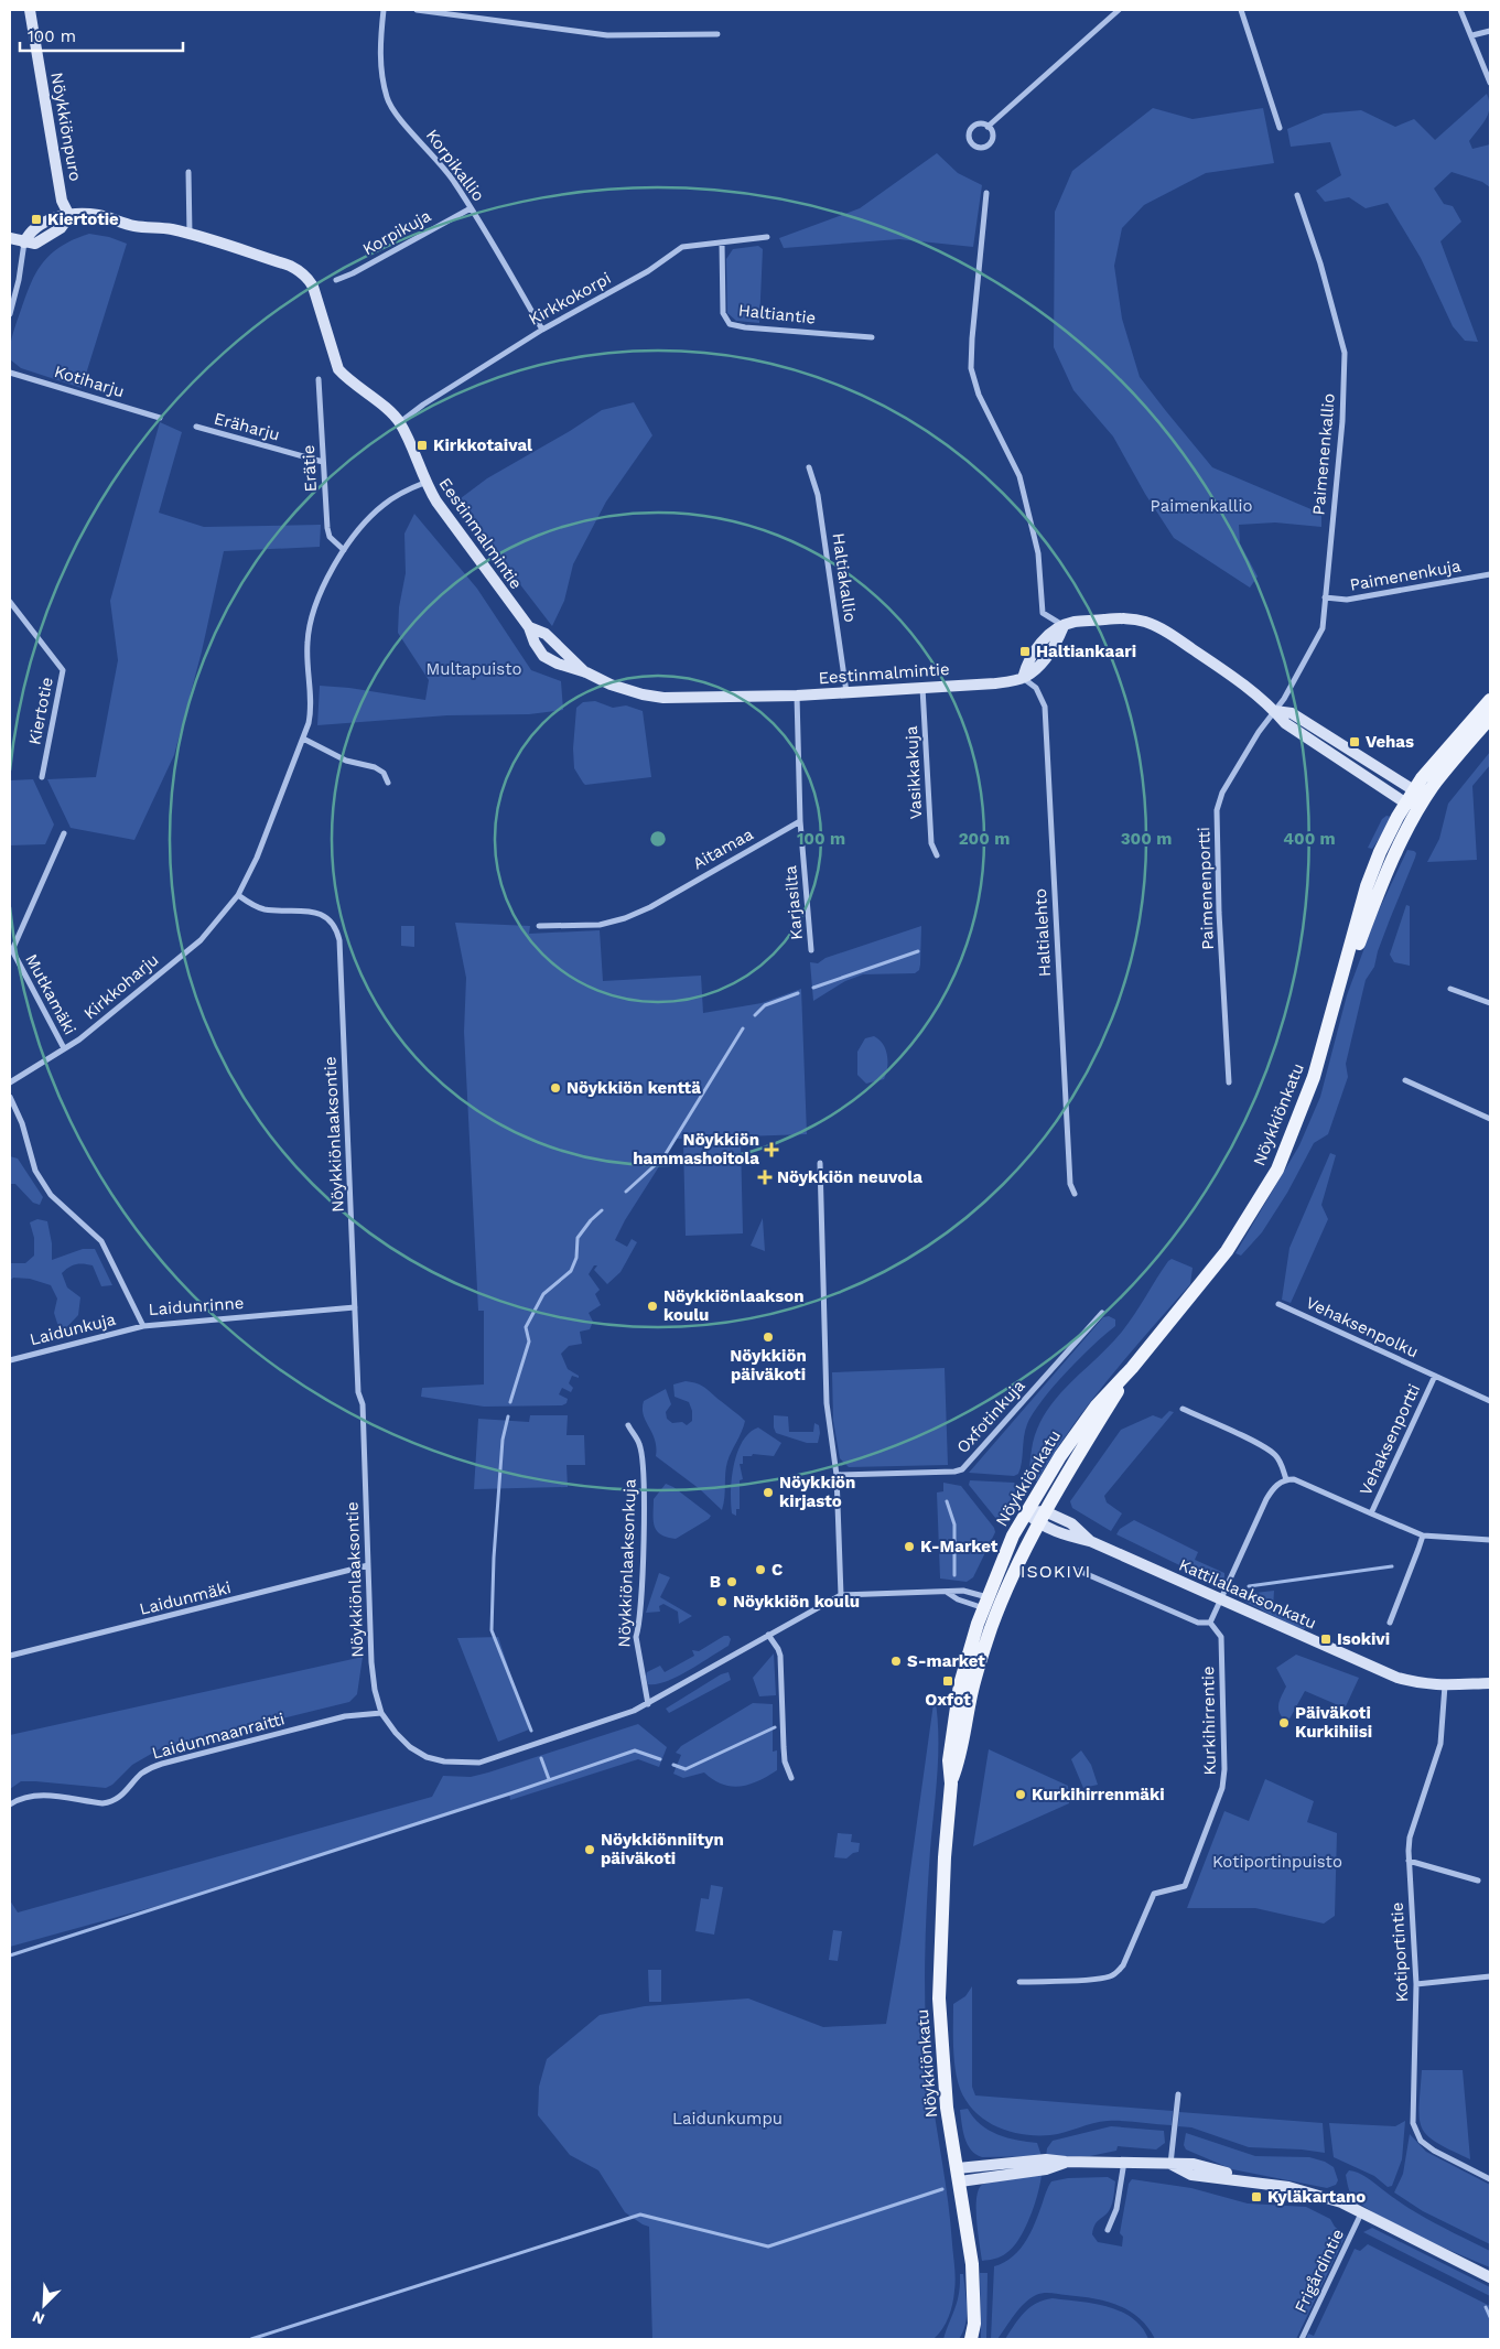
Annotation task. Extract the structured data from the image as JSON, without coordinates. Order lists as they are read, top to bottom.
{
  "streets": {
    "main road": ["Nöykkiönkatu"],
    "street": [
      "Nöykkiönpuro",
      "Korpikallio",
      "Korpikuja",
      "Kirkkokorpi",
      "Haltiantie",
      "Kotiharju",
      "Eräharju",
      "Paimenenkallio",
      "Erätie",
      "Eestinmalmintie",
      "Paimenenkuja",
      "Haltiakallio",
      "Kiertotie",
      "Vasikkakuja",
      "Aitamaa",
      "Paimenenportti",
      "Karjasilta",
      "Haltialehto",
      "Kirkkoharju",
      "Mutkamäki",
      "Nöykkiönlaaksontie",
      "Laidunrinne",
      "Vehaksenpolku",
      "Laidunkuja",
      "Oxfotinkuja",
      "Vehaksenportti",
      "Nöykkiönlaaksonkuja",
      "Kattilalaaksonkatu",
      "Laidunmäki",
      "Kurkihirrentie",
      "Laidunmaanraitti",
      "Kotiportintie",
      "Frigårdintie"
    ]
  },
  "crossings": [
    ["Nöykkiönpuro", "Eestinmalmintie"],
    ["Korpikallio", "Korpikuja"],
    ["Korpikallio", "Kirkkokorpi"],
    ["Kirkkokorpi", "Haltiantie"],
    ["Kirkkokorpi", "Eestinmalmintie"],
    ["Eräharju", "Erätie"],
    ["Paimenenkallio", "Paimenenkuja"],
    ["Paimenenkallio", "Paimenenportti"],
    ["Eestinmalmintie", "Haltiakallio"],
    ["Eestinmalmintie", "Vasikkakuja"],
    ["Eestinmalmintie", "Haltialehto"],
    ["Aitamaa", "Karjasilta"],
    ["Kirkkoharju", "Mutkamäki"],
    ["Kirkkoharju", "Nöykkiönlaaksontie"],
    ["Nöykkiönkatu", "Nöykkiönlaaksontie"],
    ["Nöykkiönkatu", "Kattilalaaksonkatu"],
    ["Nöykkiönlaaksontie", "Laidunrinne"],
    ["Nöykkiönlaaksontie", "Nöykkiönlaaksonkuja"],
    ["Nöykkiönlaaksontie", "Laidunmäki"],
    ["Nöykkiönlaaksontie", "Laidunmaanraitti"],
    ["Laidunrinne", "Laidunkuja"],
    ["Vehaksenpolku", "Vehaksenportti"],
    ["Kattilalaaksonkatu", "Kotiportintie"]
  ],
  "districts": ["ISOKIVI"],
  "parks": [
    "Paimenkallio",
    "Multapuisto",
    "Kotiportinpuisto",
    "Laidunkumpu"
  ],
  "places": {
    "transit": [
      "Kiertotie",
      "Kirkkotaival",
      "Haltiankaari",
      "Vehas",
      "Isokivi",
      "Oxfot",
      "Kyläkartano"
    ],
    "other": [
      "Nöykkiön kenttä",
      "Nöykkiönlaakson koulu",
      "Nöykkiön päiväkoti",
      "Nöykkiön kirjasto",
      "K-Market",
      "C",
      "B",
      "Nöykkiön koulu",
      "S-market",
      "Päiväkoti Kurkihiisi",
      "Kurkihirrenmäki",
      "Nöykkiönniityn päiväkoti"
    ],
    "health": ["Nöykkiön hammashoitola", "Nöykkiön neuvola"]
  },
  "scale_bar": "100 m",
  "north": "bottom left",
  "rings": [
    "100 m",
    "200 m",
    "300 m",
    "400 m"
  ]
}
